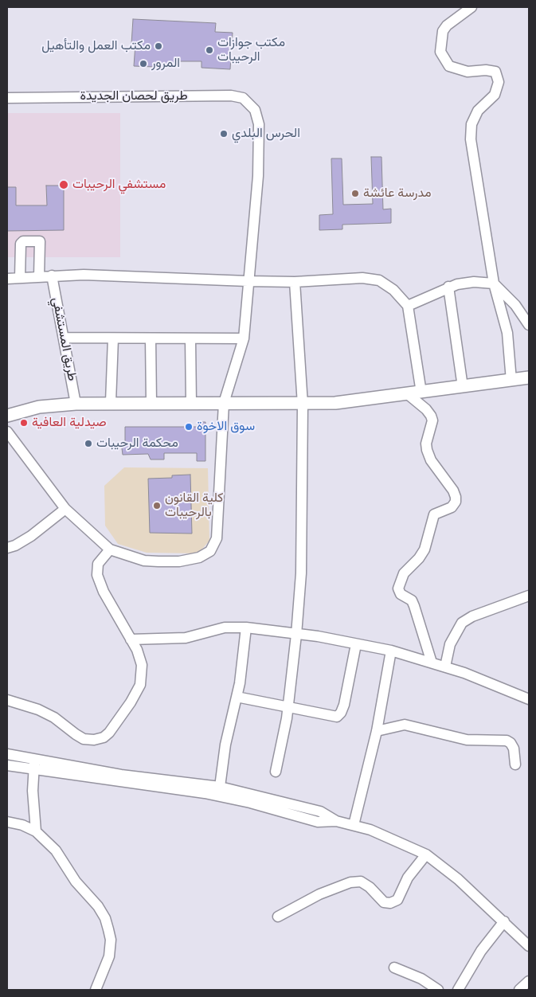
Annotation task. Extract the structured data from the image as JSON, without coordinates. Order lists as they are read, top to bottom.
{
  "streets": {
    "street": ["طريق لحصان الجديدة", "طريق المستشفي"]
  },
  "places": [
    "مكتب العمل والتأهيل",
    "مكتب جوازات الرحيبات",
    "المرور",
    "الحرس البلدي",
    "مستشفي الرحيبات",
    "مدرسة عائشة",
    "صيدلية العافية",
    "سوق الاخوة",
    "محكمة الرحيبات",
    "كلية القانون بالرحيبات"
  ]
}
